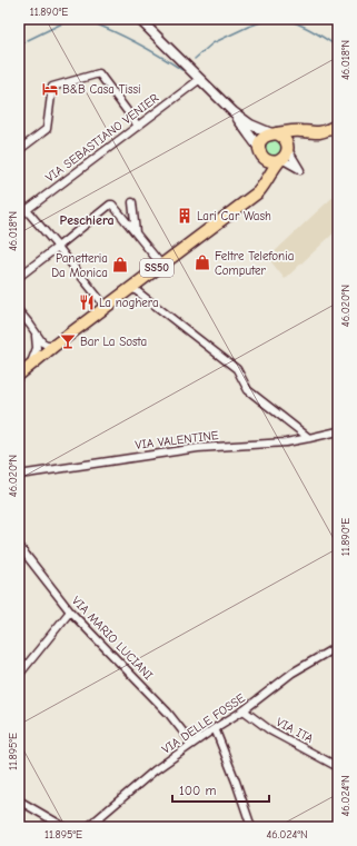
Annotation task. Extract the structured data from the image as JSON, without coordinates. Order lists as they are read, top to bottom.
{
  "streets": {
    "main road": ["SS50"],
    "street": [
      "VIA SEBASTIANO VENIER",
      "VIA VALENTINE",
      "VIA MARIO LUCIANI",
      "VIA DELLE FOSSE",
      "VIA ITA"
    ]
  },
  "crossings": [
    ["VIA MARIO LUCIANI", "VIA DELLE FOSSE"],
    ["VIA DELLE FOSSE", "VIA ITA"]
  ],
  "districts": ["Peschiera"],
  "places": {
    "hotel": ["B&B Casa Tissi"],
    "building": ["Lari Car Wash"],
    "shop": ["Feltre Telefonia Computer", "Panetteria Da Monica"],
    "restaurant": ["La noghera"],
    "bar": ["Bar La Sosta"]
  },
  "scale_bar": "100 m",
  "coordinates": [
    "11.890°E",
    "46.018°N",
    "46.020°N",
    "11.895°E",
    "46.024°N"
  ]
}
